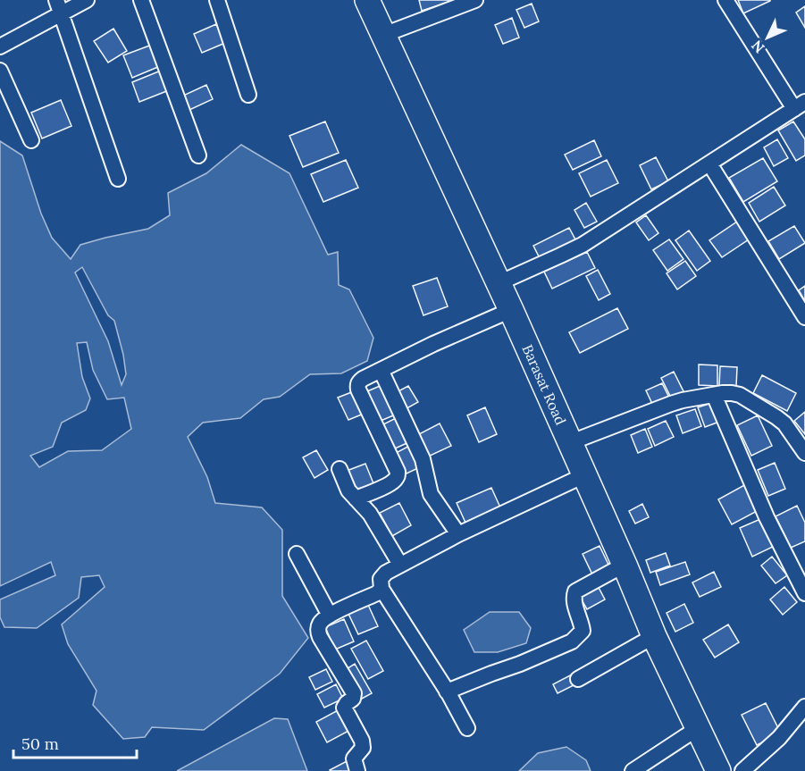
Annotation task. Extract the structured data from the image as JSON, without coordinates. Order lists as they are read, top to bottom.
{
  "streets": {
    "main road": ["Barasat Road"]
  },
  "scale_bar": "50 m",
  "north": "bottom left"
}
